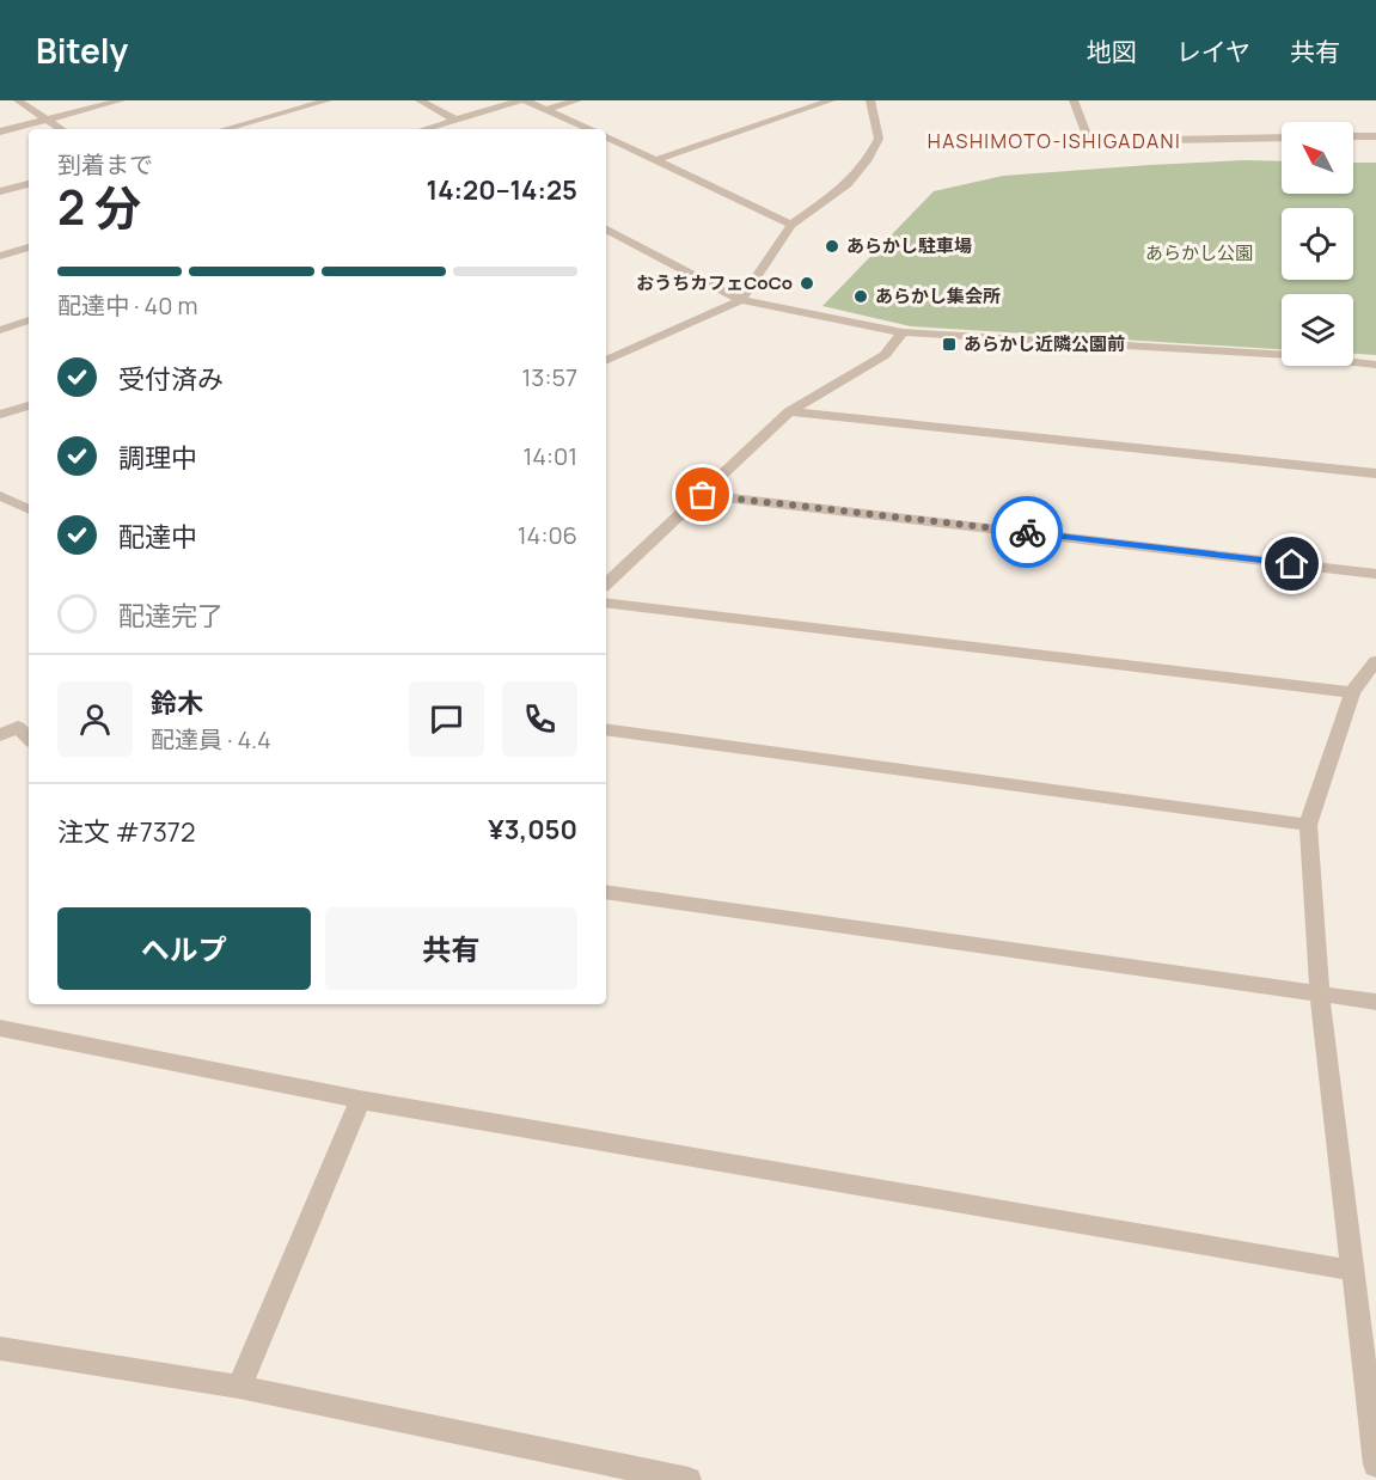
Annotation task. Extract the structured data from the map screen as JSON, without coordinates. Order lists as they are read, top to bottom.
{
  "districts": ["HASHIMOTO-ISHIGADANI"],
  "parks": ["あらかし公園"],
  "places": {
    "other": ["あらかし駐車場", "おうちカフェCoCo", "あらかし集会所"],
    "transit": ["あらかし近隣公園前"]
  },
  "north": "top left",
  "page": {
    "header": "Bitely",
    "nav": ["地図", "レイヤ", "共有"],
    "heading": ["2 分", "到着まで", "14:20–14:25"],
    "panel": [
      "鈴木",
      "配達員 · 4.4",
      "注文 #7372",
      "¥3,050"
    ],
    "bar": "配達中 · 40 m",
    "list": [
      ["受付済み", "13:57"],
      ["調理中", "14:01"],
      ["配達中", "14:06"],
      "配達完了"
    ],
    "buttons": ["ヘルプ", "共有"]
  }
}
